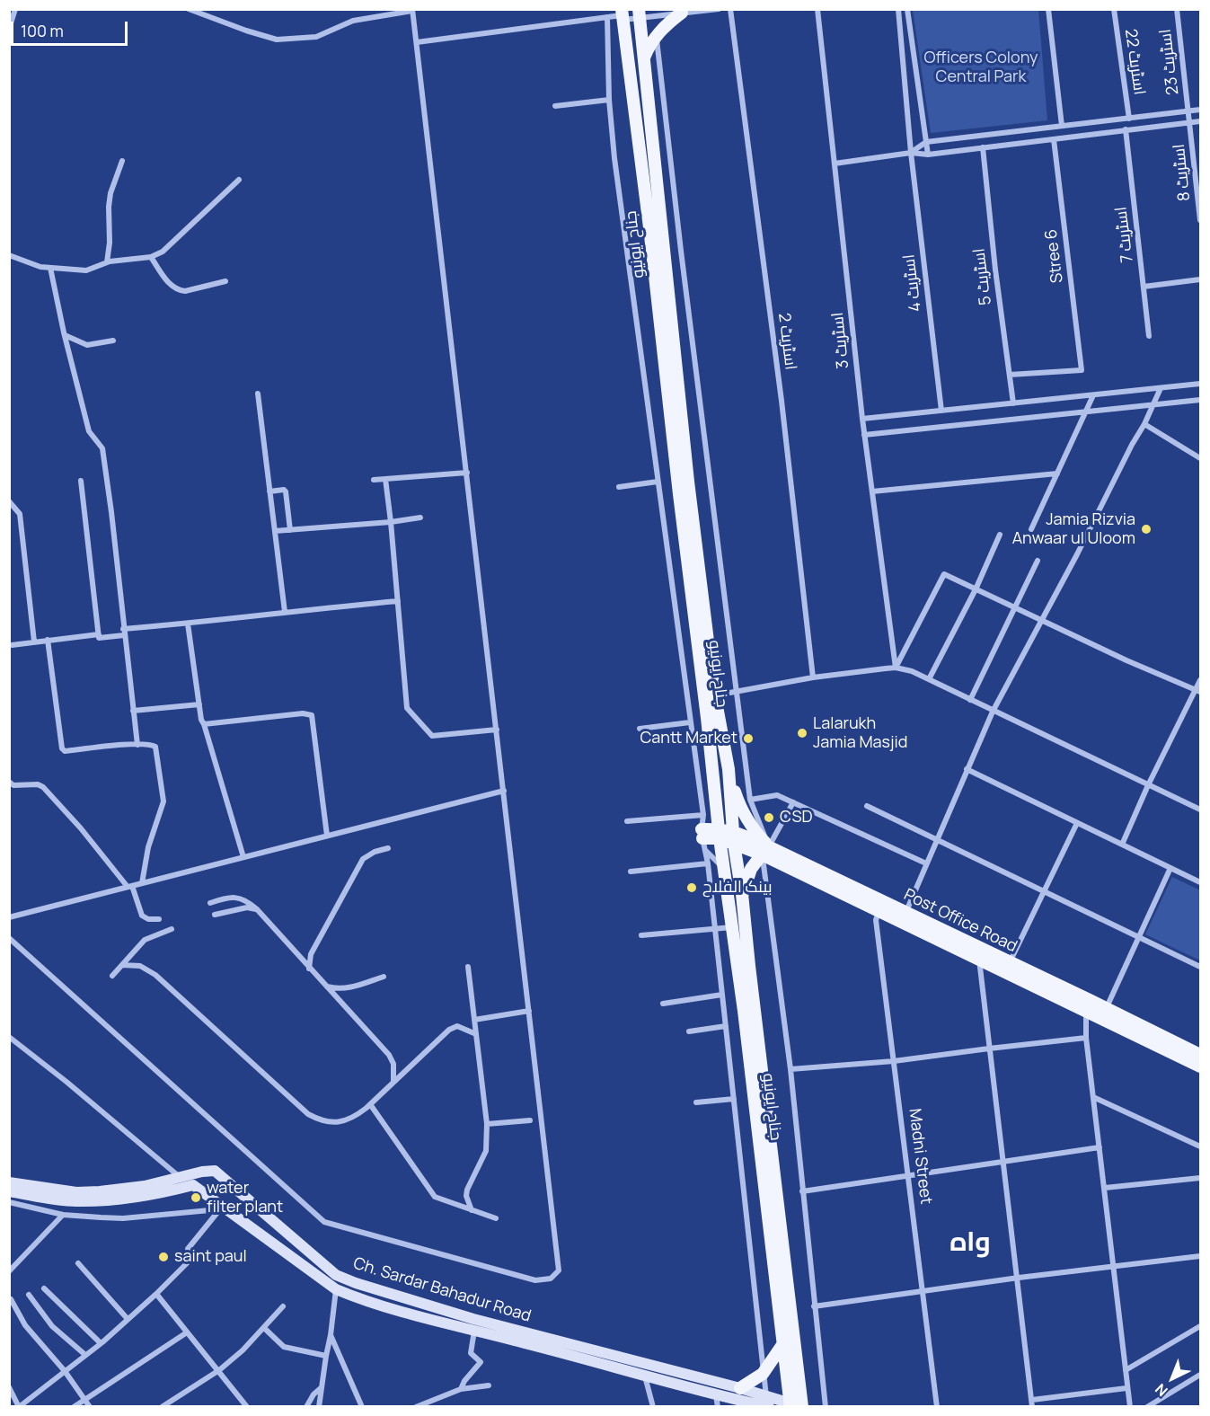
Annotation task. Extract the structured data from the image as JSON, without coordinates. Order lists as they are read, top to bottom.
{
  "streets": {
    "main road": ["جناح ایونیو", "Post Office Road", "Ch. Sardar Bahadur Road"],
    "street": [
      "اسٹریٹ 22",
      "اسٹریٹ 23",
      "اسٹریٹ 8",
      "اسٹریٹ 7",
      "Stree 6",
      "اسٹریٹ 5",
      "اسٹریٹ 4",
      "اسٹریٹ 3",
      "اسٹریٹ 2",
      "Madni Street"
    ]
  },
  "crossings": [
    ["اسٹریٹ 23", "اسٹریٹ 8"],
    ["جناح ایونیو", "Post Office Road"],
    ["جناح ایونیو", "Ch. Sardar Bahadur Road"],
    ["Stree 6", "اسٹریٹ 5"],
    ["Post Office Road", "Madni Street"]
  ],
  "districts": ["واہ"],
  "parks": ["Officers Colony Central Park"],
  "places": [
    "Jamia Rizvia Anwaar ul Uloom",
    "Lalarukh Jamia Masjid",
    "Cantt Market",
    "CSD",
    "بینک الفلاح",
    "water filter plant",
    "saint paul"
  ],
  "scale_bar": "100 m",
  "north": "bottom left"
}
